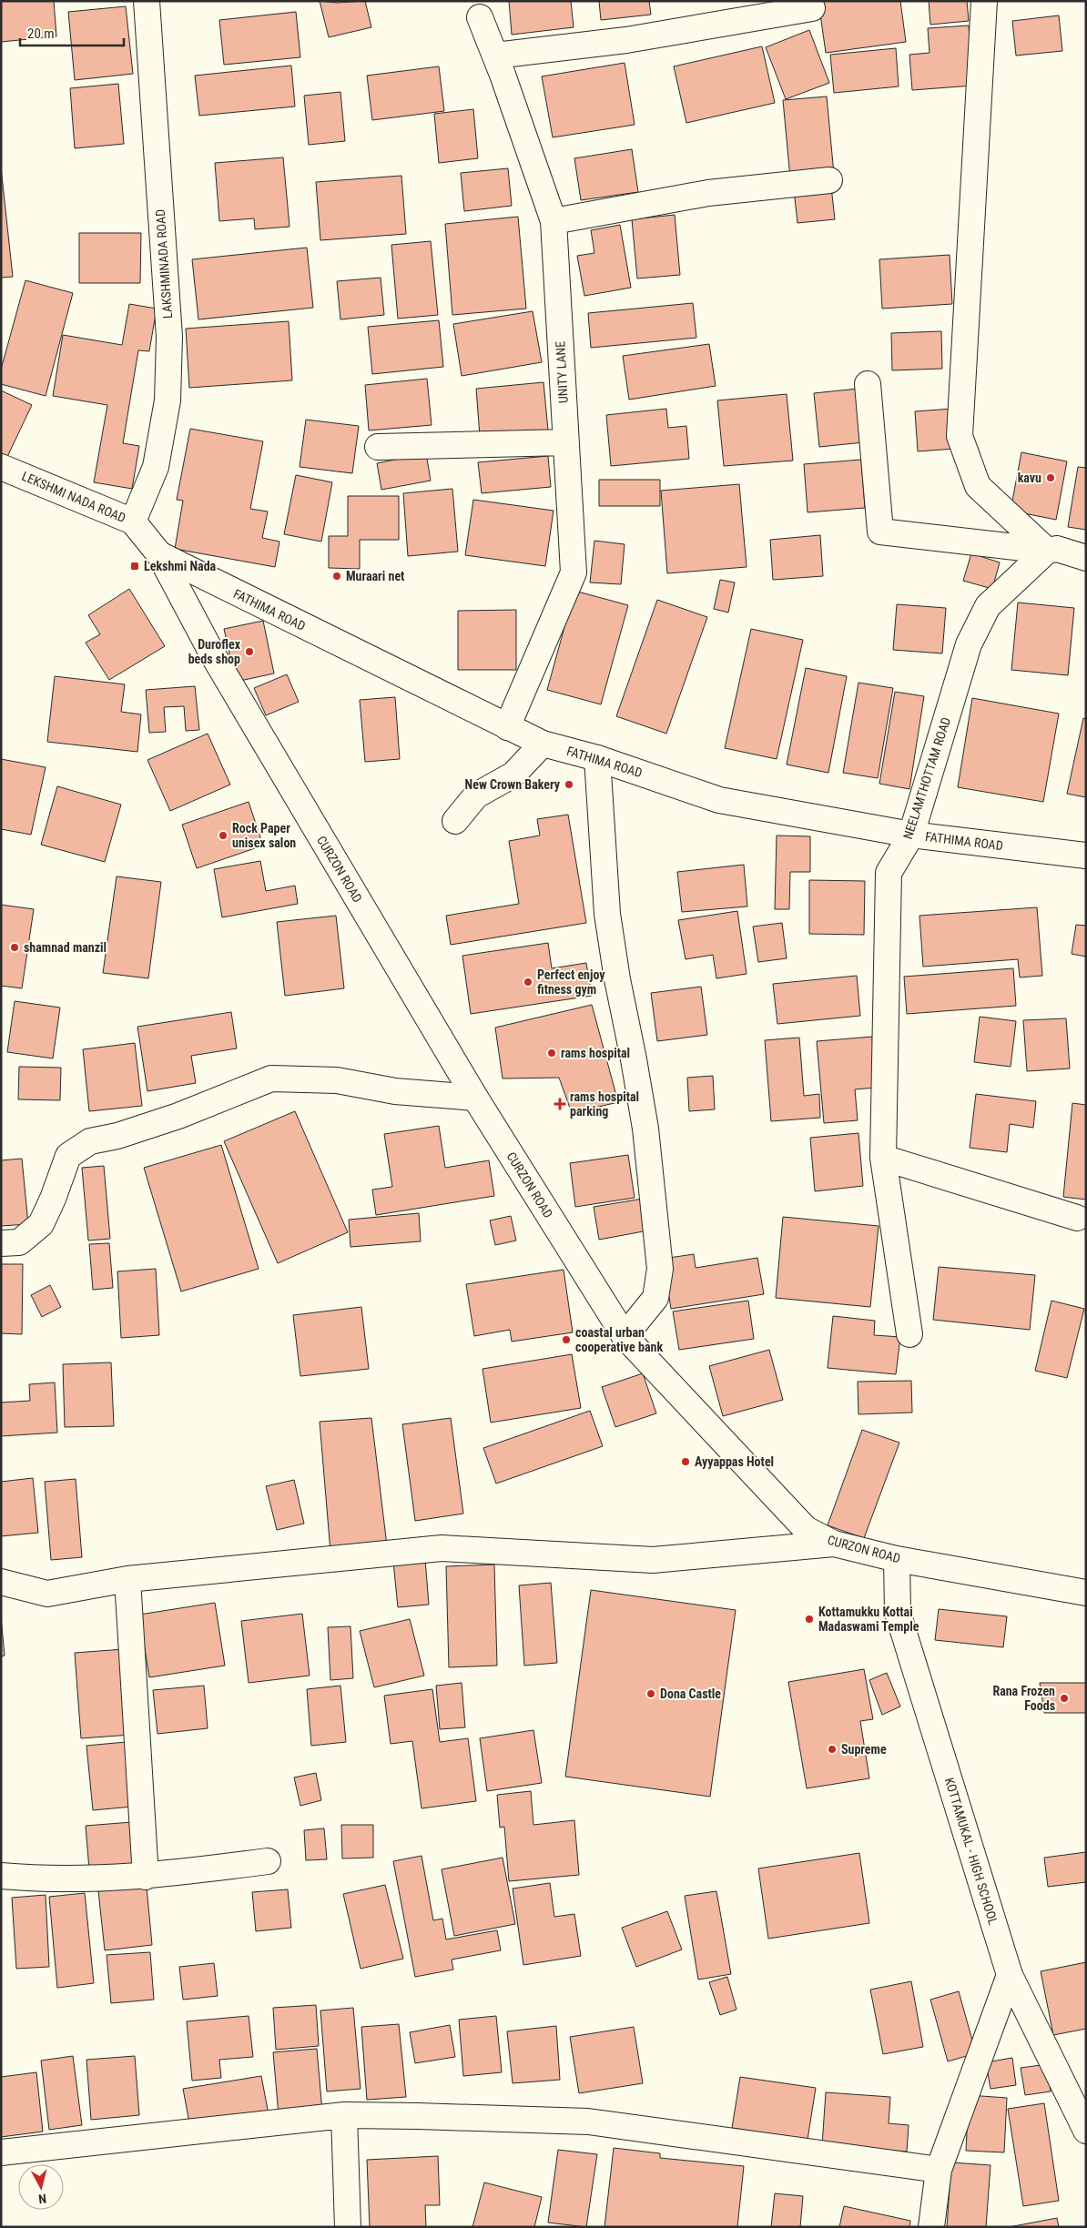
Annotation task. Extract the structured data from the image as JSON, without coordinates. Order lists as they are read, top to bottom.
{
  "streets": {
    "street": [
      "LAKSHMINADA ROAD",
      "UNITY LANE",
      "LEKSHMI NADA ROAD",
      "FATHIMA ROAD",
      "NEELAMTHOTTAM ROAD",
      "CURZON ROAD",
      "KOTTAMUKAL - HIGH SCHOOL"
    ]
  },
  "crossings": [
    ["LAKSHMINADA ROAD", "LEKSHMI NADA ROAD"],
    ["UNITY LANE", "FATHIMA ROAD"],
    ["LEKSHMI NADA ROAD", "FATHIMA ROAD"],
    ["LEKSHMI NADA ROAD", "CURZON ROAD"],
    ["FATHIMA ROAD", "NEELAMTHOTTAM ROAD"],
    ["FATHIMA ROAD", "CURZON ROAD"],
    ["CURZON ROAD", "KOTTAMUKAL - HIGH SCHOOL"]
  ],
  "places": {
    "other": [
      "kavu",
      "Muraari net",
      "Duroflex beds shop",
      "New Crown Bakery",
      "Rock Paper unisex salon",
      "shamnad manzil",
      "Perfect enjoy fitness gym",
      "rams hospital",
      "coastal urban cooperative bank",
      "Ayyappas Hotel",
      "Kottamukku Kottai Madaswami Temple",
      "Dona Castle",
      "Rana Frozen Foods",
      "Supreme"
    ],
    "transit": ["Lekshmi Nada"],
    "health": ["rams hospital parking"]
  },
  "scale_bar": "20 m",
  "north": "bottom"
}
